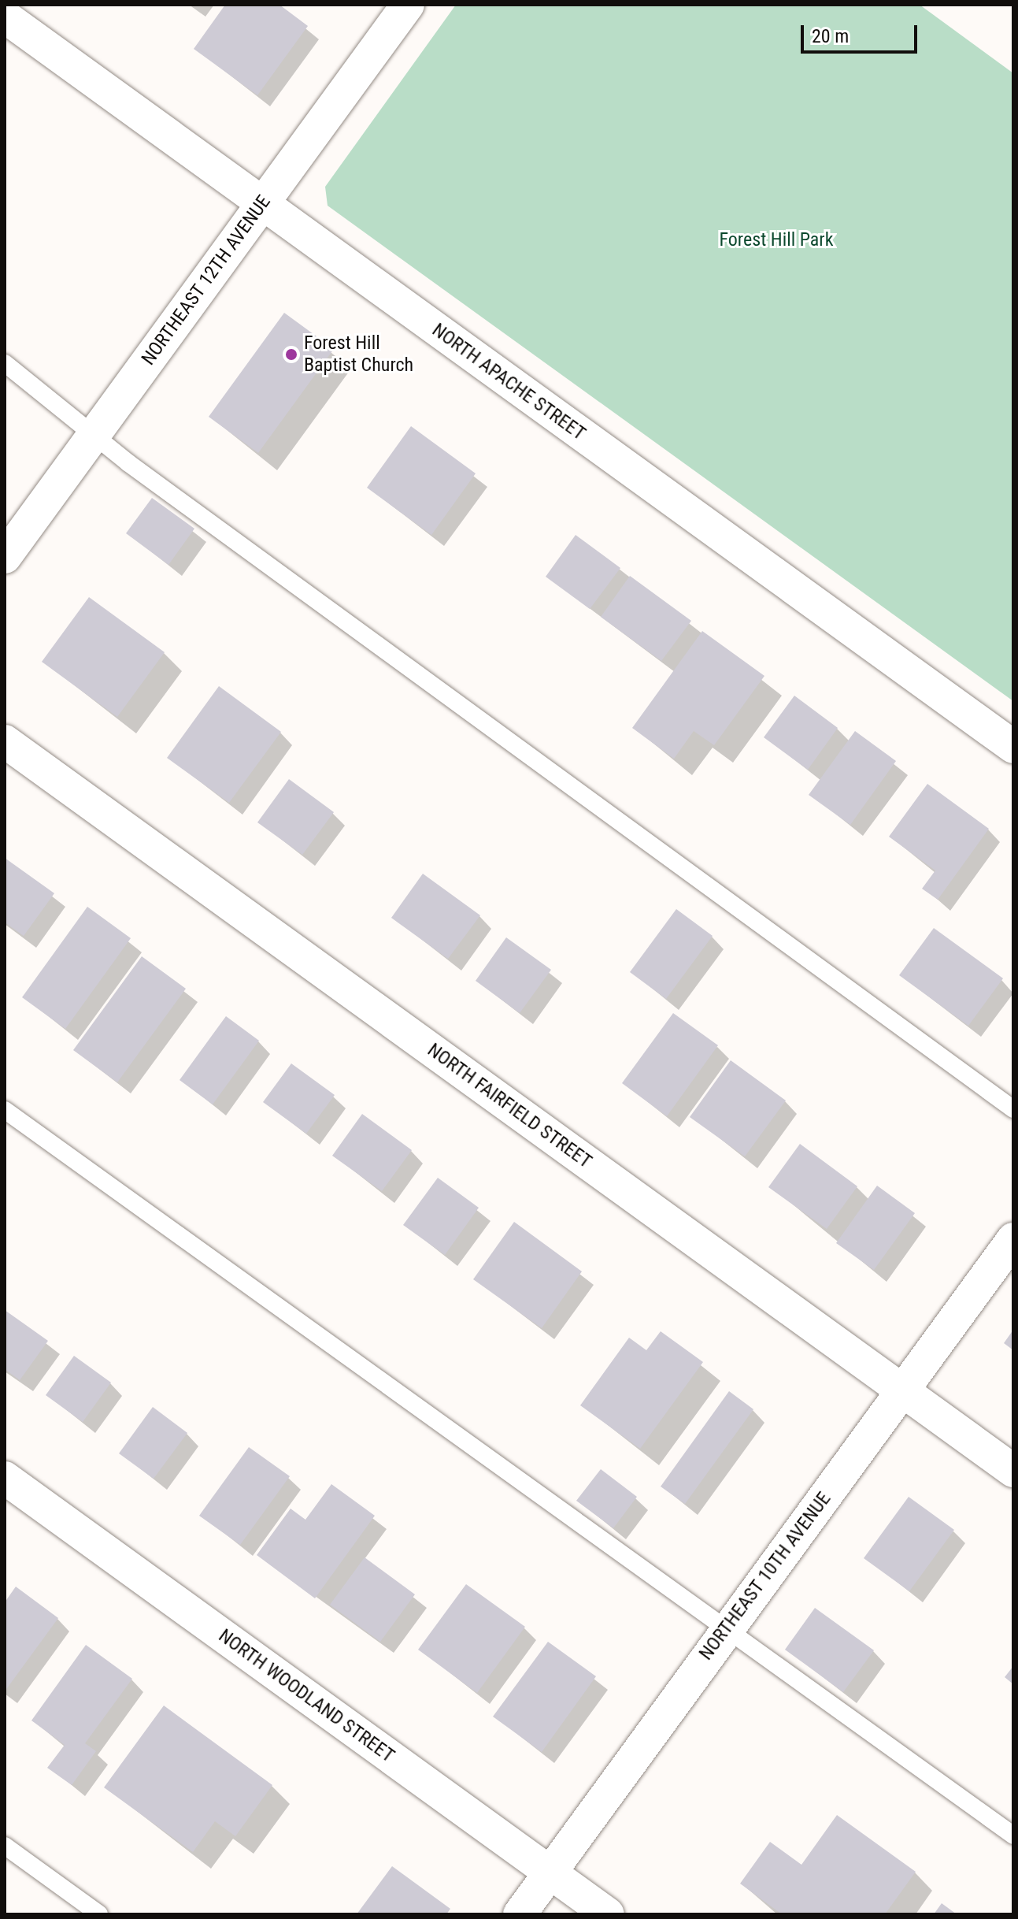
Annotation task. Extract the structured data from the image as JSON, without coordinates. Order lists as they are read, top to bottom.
{
  "streets": {
    "street": [
      "NORTHEAST 12TH AVENUE",
      "NORTH APACHE STREET",
      "NORTH FAIRFIELD STREET",
      "NORTHEAST 10TH AVENUE",
      "NORTH WOODLAND STREET"
    ]
  },
  "crossings": [
    ["NORTHEAST 12TH AVENUE", "NORTH APACHE STREET"],
    ["NORTH FAIRFIELD STREET", "NORTHEAST 10TH AVENUE"],
    ["NORTHEAST 10TH AVENUE", "NORTH WOODLAND STREET"]
  ],
  "parks": ["Forest Hill Park"],
  "places": ["Forest Hill Baptist Church"],
  "scale_bar": "20 m"
}
